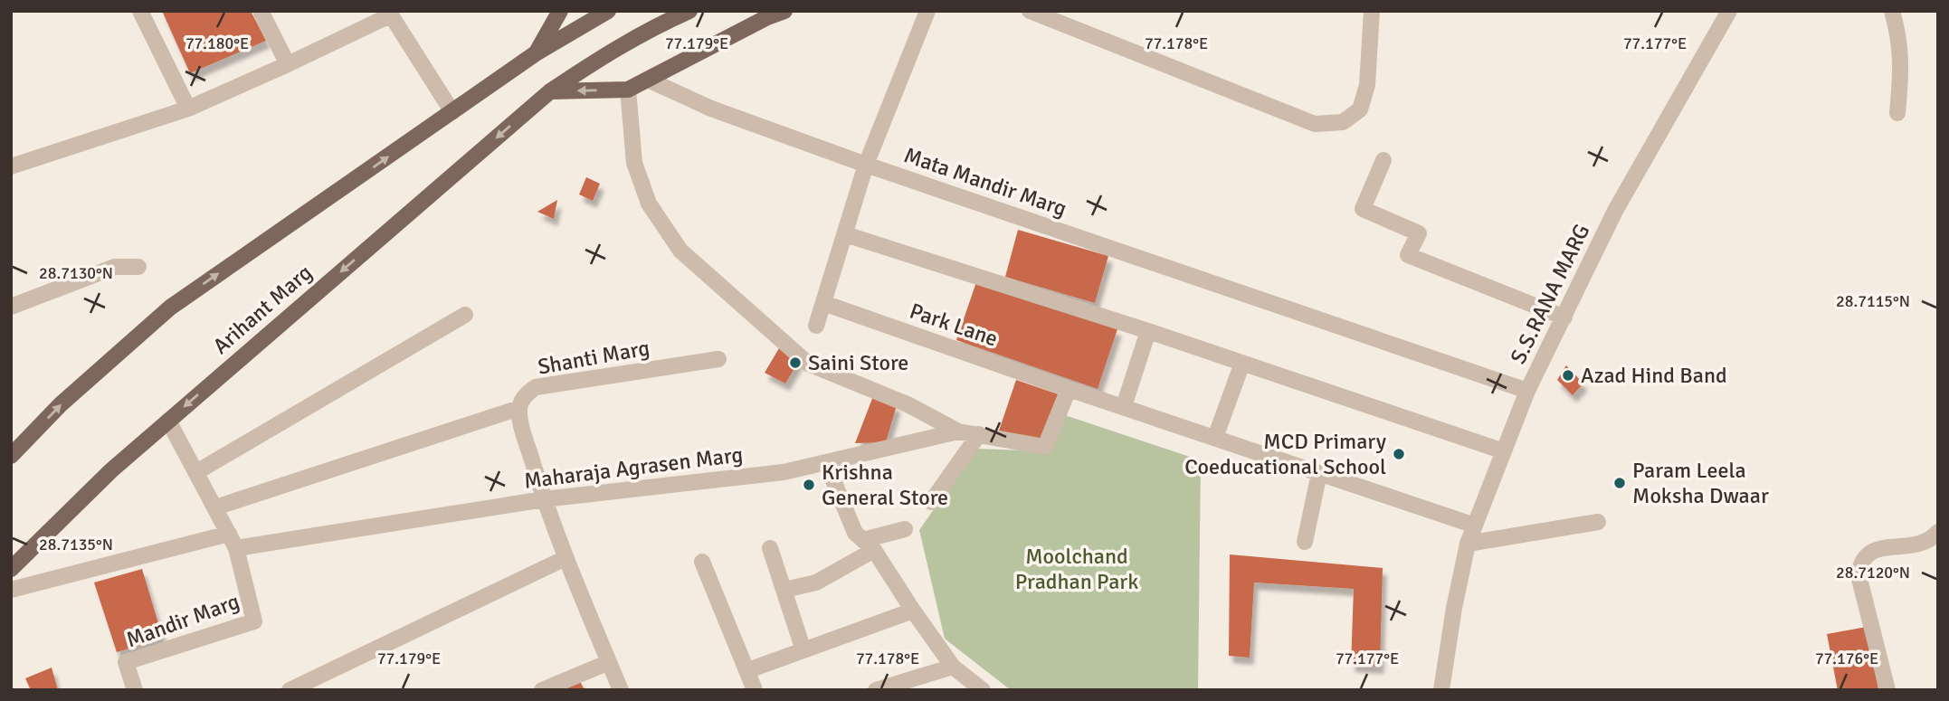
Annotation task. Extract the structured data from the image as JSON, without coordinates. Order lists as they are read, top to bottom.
{
  "streets": {
    "main road": ["Arihant Marg"],
    "street": [
      "Mata Mandir Marg",
      "S.S.RANA MARG",
      "Park Lane",
      "Shanti Marg",
      "Maharaja Agrasen Marg",
      "Mandir Marg"
    ]
  },
  "crossings": [
    ["Mata Mandir Marg", "S.S.RANA MARG"],
    ["S.S.RANA MARG", "Park Lane"],
    ["Arihant Marg", "Mandir Marg"],
    ["Maharaja Agrasen Marg", "Mandir Marg"]
  ],
  "parks": ["Moolchand Pradhan Park"],
  "places": [
    "Saini Store",
    "Azad Hind Band",
    "MCD Primary Coeducational School",
    "Param Leela Moksha Dwaar",
    "Krishna General Store"
  ],
  "coordinates": [
    "77.178°E",
    "77.177°E",
    "77.180°E",
    "77.179°E",
    "28.7130°N",
    "28.7115°N",
    "28.7135°N",
    "28.7120°N",
    "77.176°E"
  ]
}
